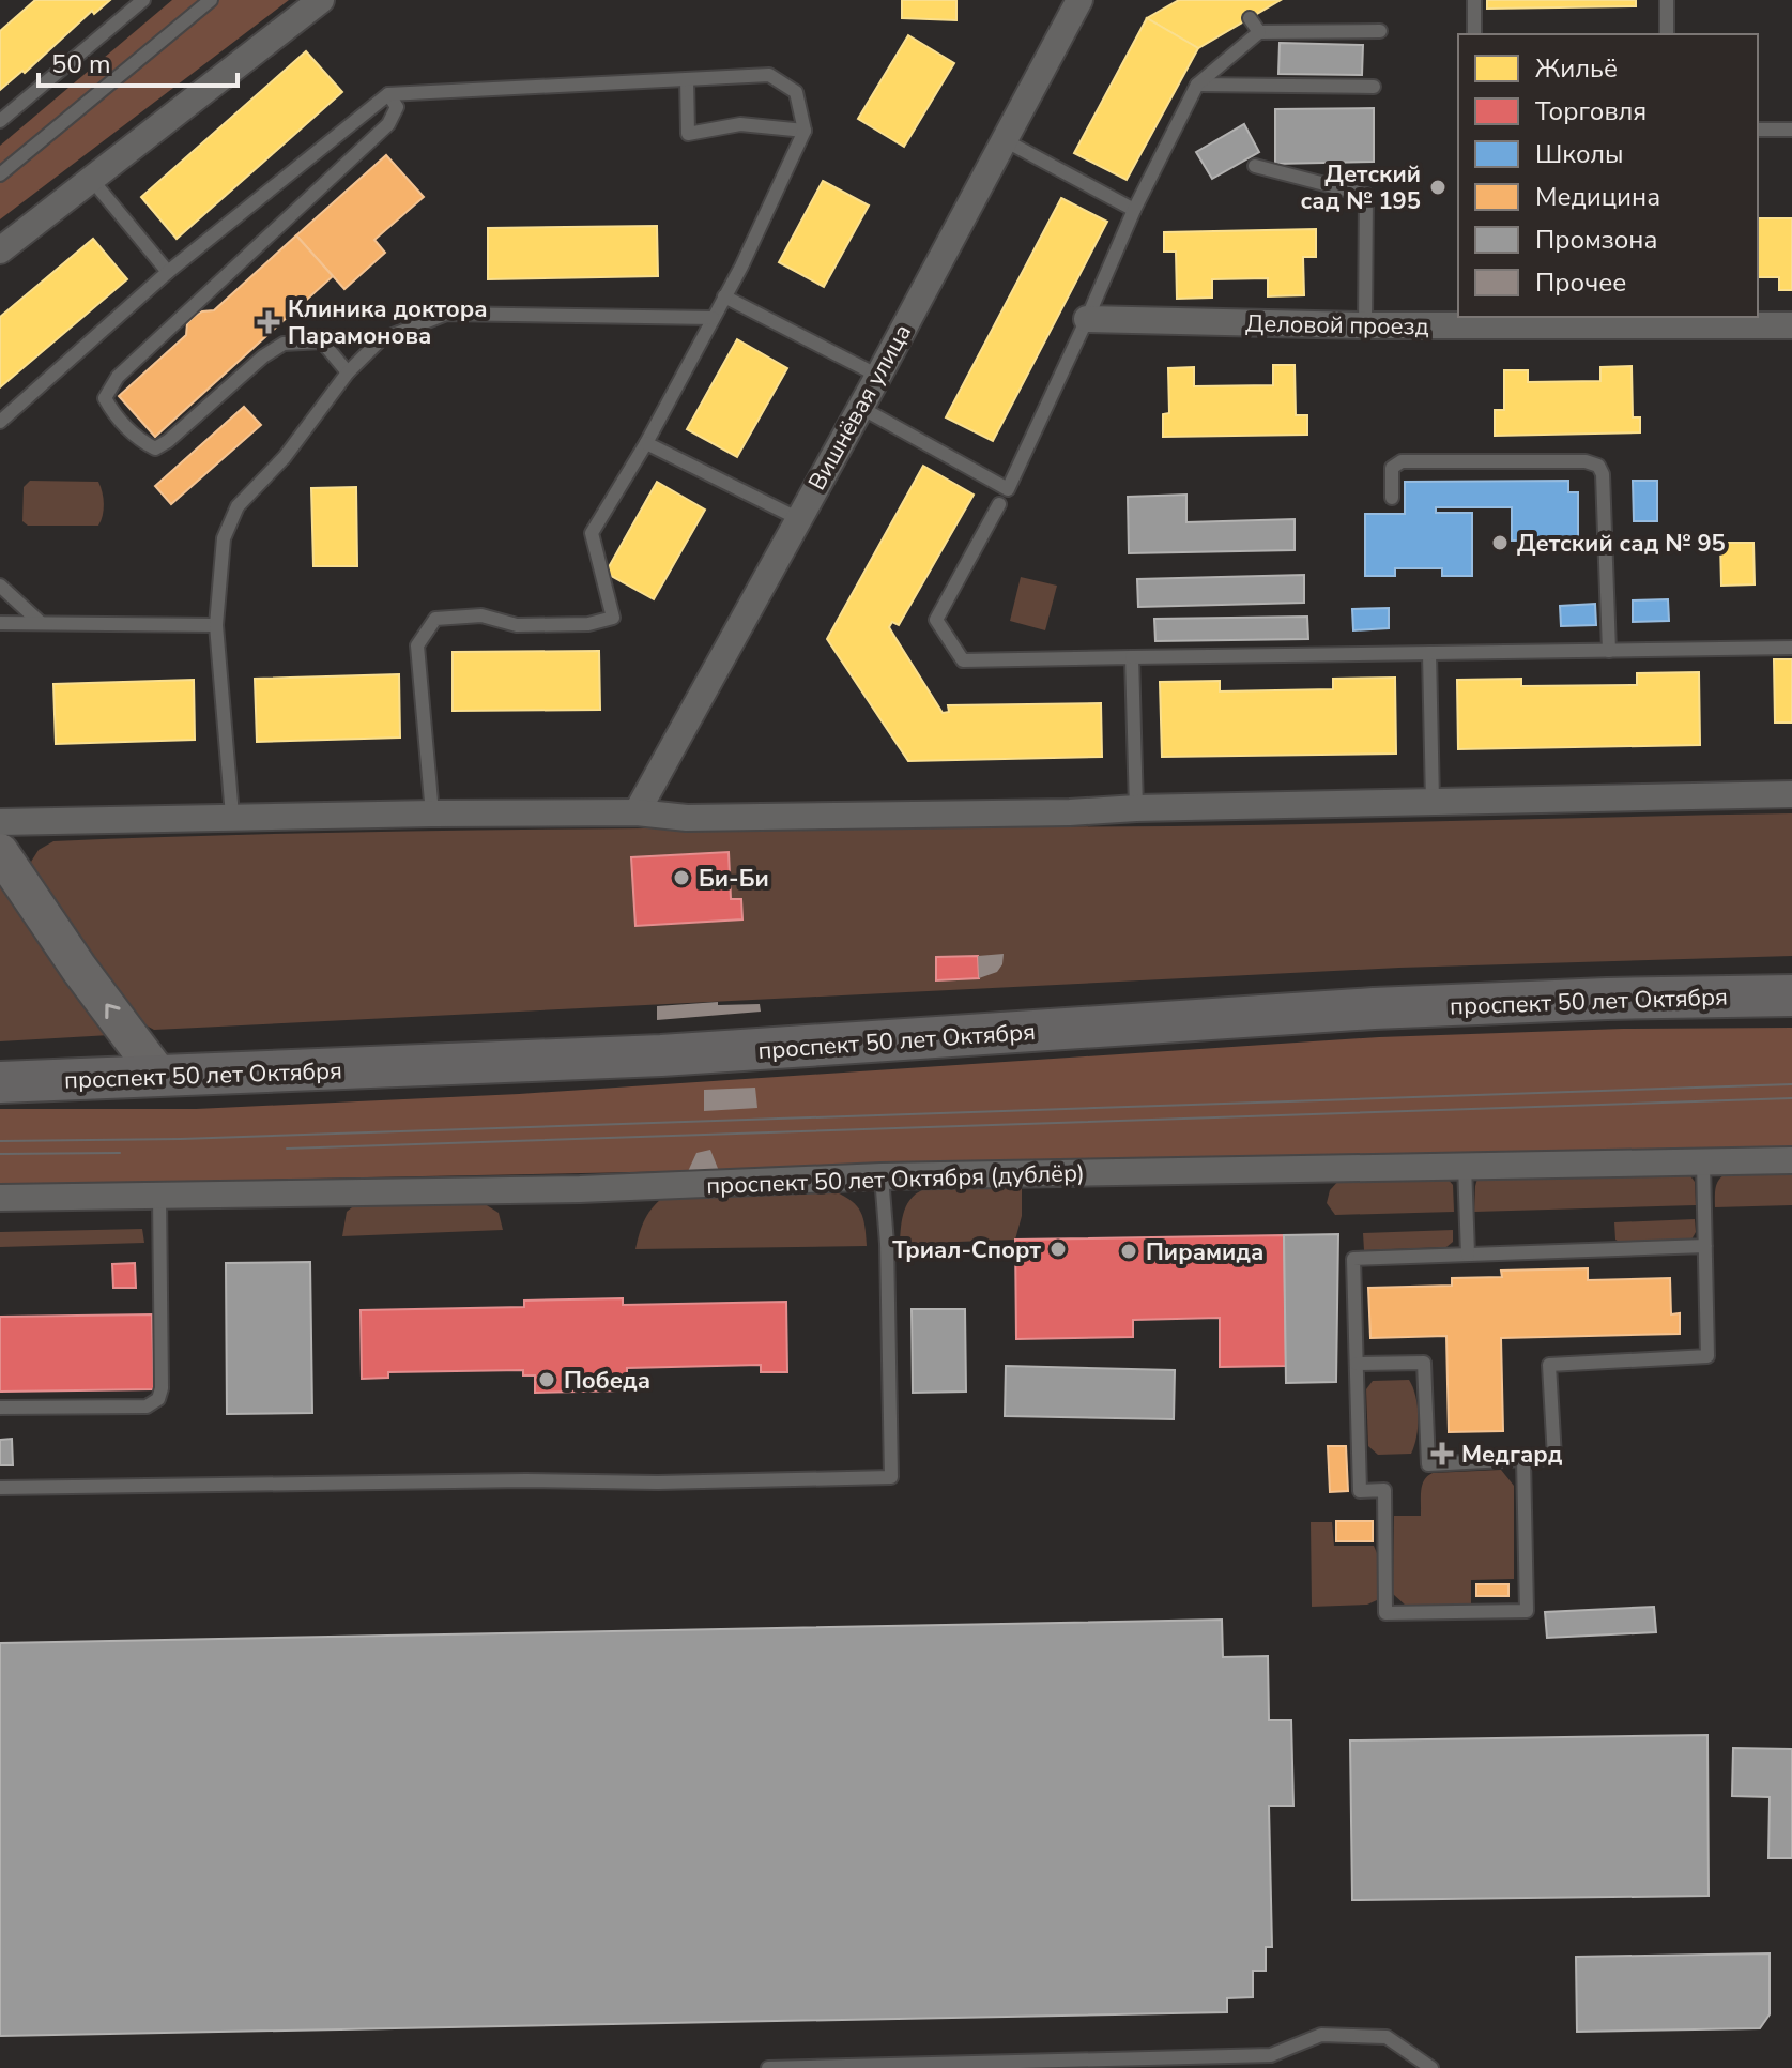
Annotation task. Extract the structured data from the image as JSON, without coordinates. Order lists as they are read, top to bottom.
{
  "streets": {
    "main road": ["проспект 50 лет Октября"],
    "street": ["Деловой проезд", "Вишнёвая улица", "проспект 50 лет Октября (дублёр)"]
  },
  "places": {
    "other": [
      "Детский сад № 195",
      "Детский сад № 95",
      "Би-Би",
      "Триал-Спорт",
      "Пирамида",
      "Победа"
    ],
    "health": ["Клиника доктора Парамонова", "Медгард"]
  },
  "legend": [
    "Жильё",
    "Торговля",
    "Школы",
    "Медицина",
    "Промзона",
    "Прочее"
  ],
  "scale_bar": "50 m"
}
